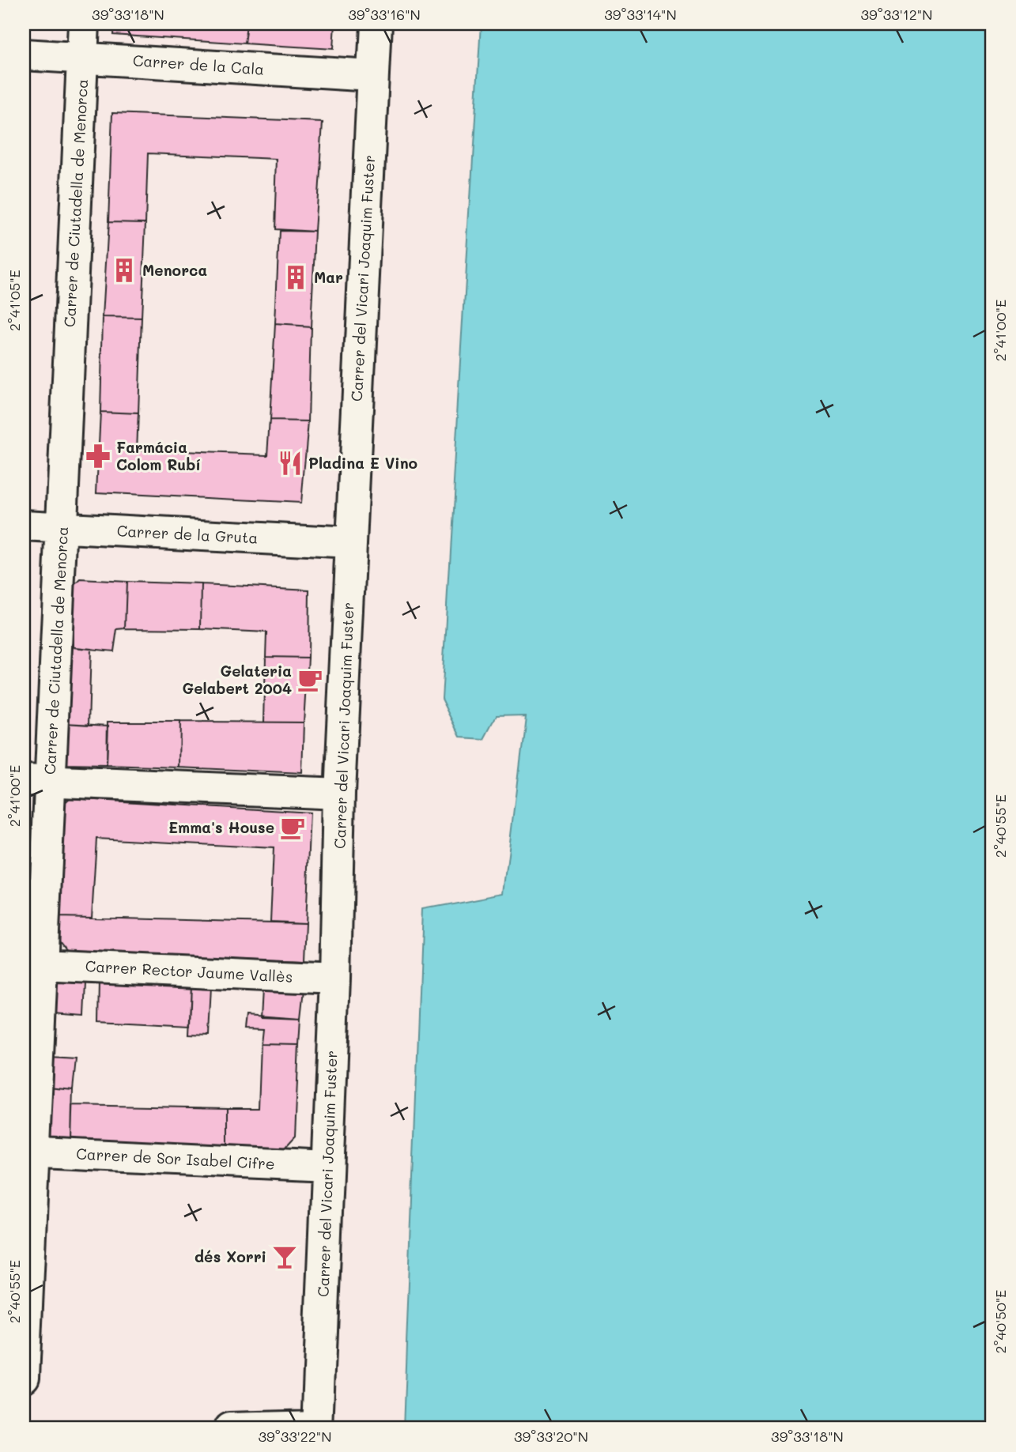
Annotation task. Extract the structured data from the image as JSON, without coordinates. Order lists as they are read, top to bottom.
{
  "streets": {
    "street": [
      "Carrer de la Cala",
      "Carrer de Ciutadella de Menorca",
      "Carrer del Vicari Joaquim Fuster",
      "Carrer de la Gruta",
      "Carrer Rector Jaume Vallès",
      "Carrer de Sor Isabel Cifre"
    ]
  },
  "crossings": [
    ["Carrer de la Cala", "Carrer de Ciutadella de Menorca"],
    ["Carrer de la Cala", "Carrer del Vicari Joaquim Fuster"],
    ["Carrer de Ciutadella de Menorca", "Carrer de la Gruta"],
    ["Carrer de Ciutadella de Menorca", "Carrer Rector Jaume Vallès"],
    ["Carrer de Ciutadella de Menorca", "Carrer de Sor Isabel Cifre"],
    ["Carrer del Vicari Joaquim Fuster", "Carrer de la Gruta"],
    ["Carrer del Vicari Joaquim Fuster", "Carrer Rector Jaume Vallès"],
    ["Carrer del Vicari Joaquim Fuster", "Carrer de Sor Isabel Cifre"]
  ],
  "places": {
    "building": ["Menorca", "Mar"],
    "pharmacy": ["Farmácia Colom Rubí"],
    "restaurant": ["Pladina E Vino"],
    "cafe": ["Gelateria Gelabert 2004", "Emma's House"],
    "bar": ["dés Xorri"]
  },
  "coordinates": [
    "39°33'18\"N",
    "39°33'16\"N",
    "39°33'14\"N",
    "39°33'12\"N",
    "2°41'05\"E",
    "2°41'00\"E",
    "2°40'55\"E",
    "2°40'50\"E",
    "39°33'22\"N",
    "39°33'20\"N"
  ]
}
